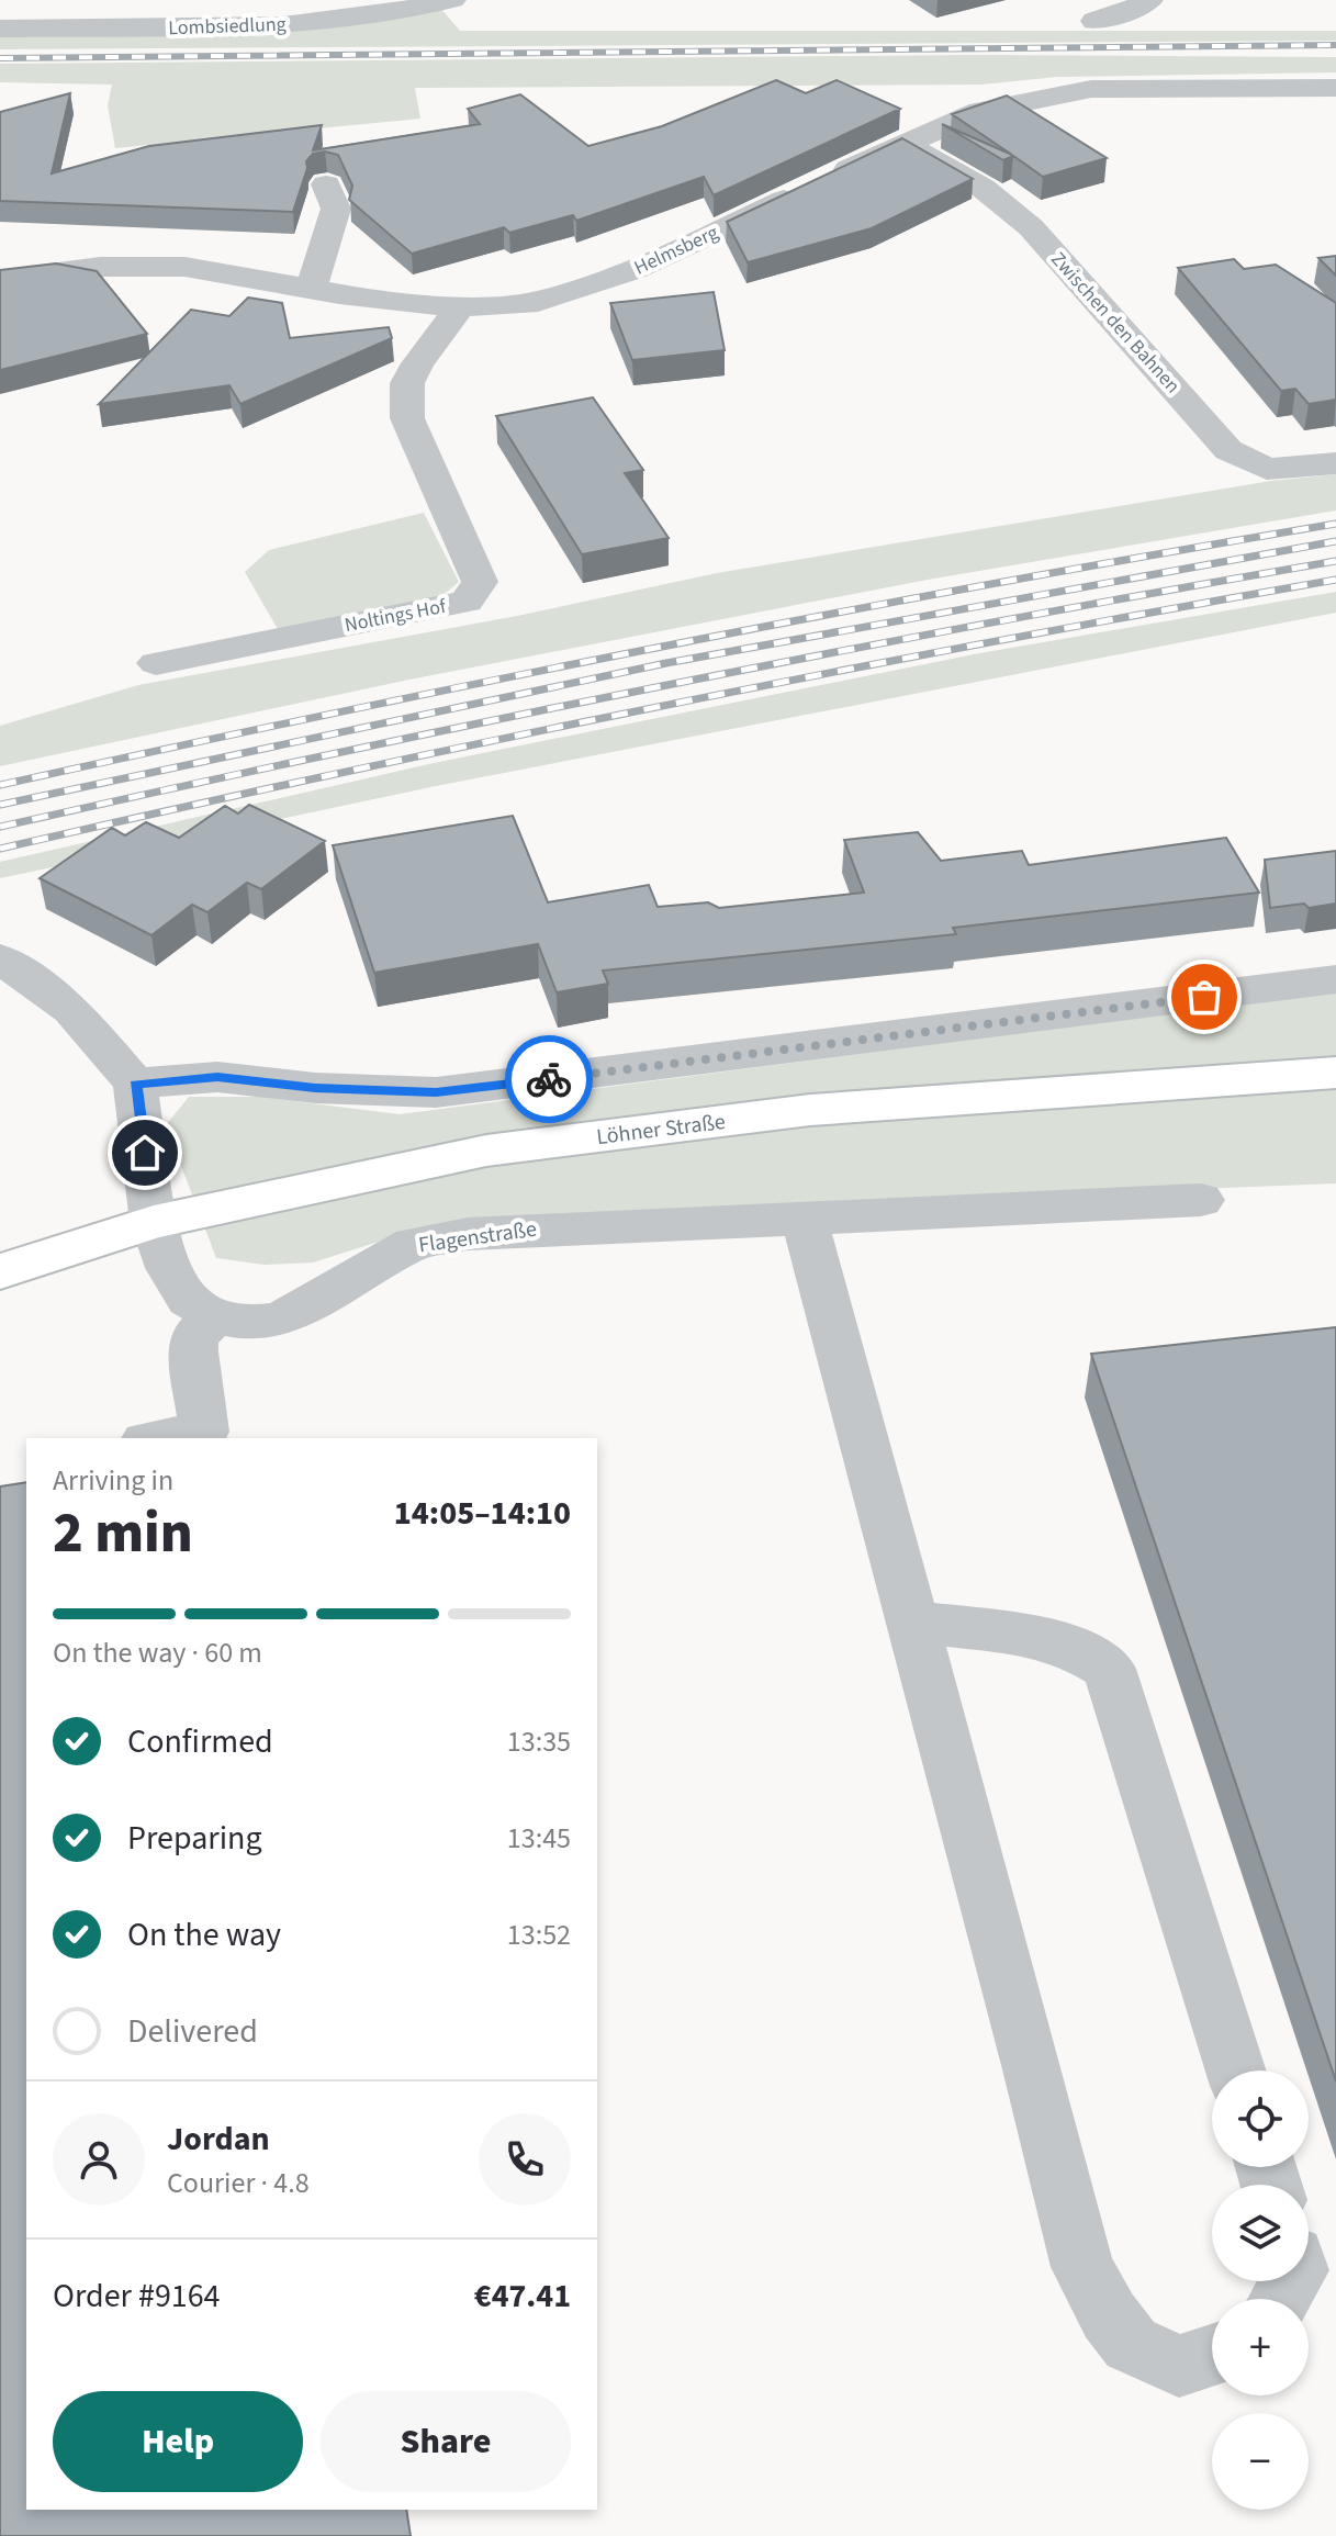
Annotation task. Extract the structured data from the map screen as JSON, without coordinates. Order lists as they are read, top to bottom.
{
  "streets": {
    "main road": ["Löhner Straße"],
    "street": [
      "Lombsiedlung",
      "Helmsberg",
      "Zwischen den Bahnen",
      "Noltings Hof",
      "Flagenstraße"
    ]
  },
  "crossings": [
    ["Helmsberg", "Zwischen den Bahnen"],
    ["Helmsberg", "Noltings Hof"]
  ],
  "page": {
    "heading": ["2 min", "Arriving in", "14:05–14:10"],
    "panel": [
      "Jordan",
      "Courier · 4.8",
      "Order #9164",
      "€47.41"
    ],
    "bar": "On the way · 60 m",
    "list": [
      ["Confirmed", "13:35"],
      ["Preparing", "13:45"],
      ["On the way", "13:52"],
      "Delivered"
    ],
    "map_buttons": ["+", "−"],
    "buttons": ["Help", "Share"]
  }
}
